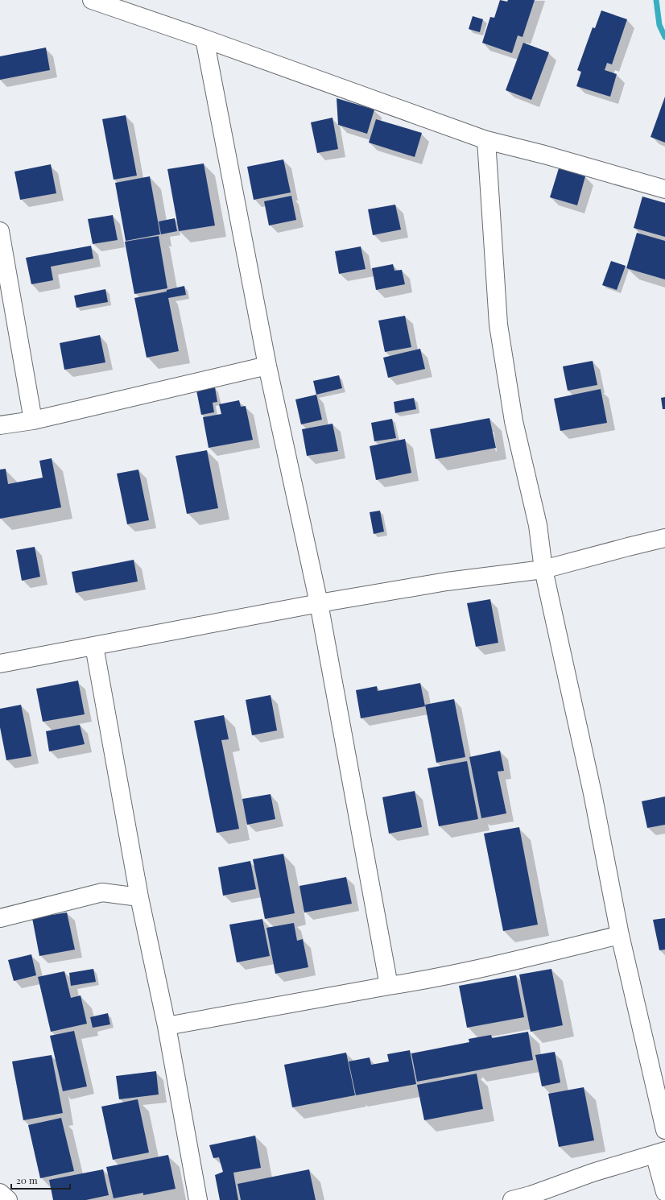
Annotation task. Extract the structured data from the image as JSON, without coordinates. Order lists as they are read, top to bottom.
{
  "scale_bar": "20 m"
}
